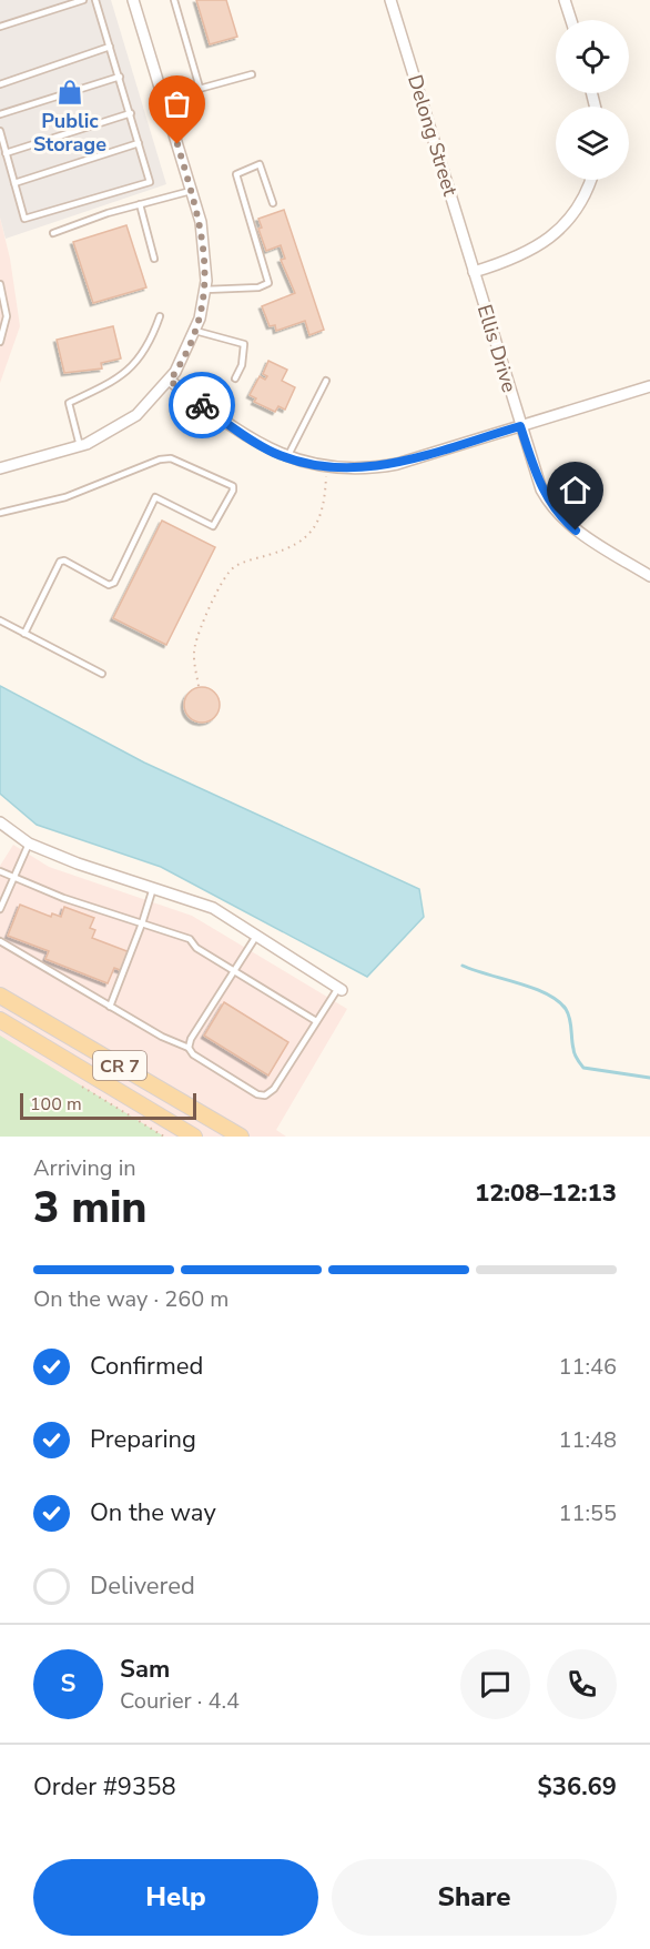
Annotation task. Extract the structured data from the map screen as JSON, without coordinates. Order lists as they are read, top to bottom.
{
  "streets": {
    "main road": ["CR 7"],
    "street": ["Delong Street", "Ellis Drive"]
  },
  "crossings": [
    ["Delong Street", "Ellis Drive"]
  ],
  "places": {
    "shop": ["Public Storage"]
  },
  "scale_bar": "100 m",
  "page": {
    "scale": "100 m",
    "heading": ["3 min", "Arriving in", "12:08–12:13"],
    "panel": [
      "Sam",
      "Courier · 4.4",
      "Order #9358",
      "$36.69"
    ],
    "bar": "On the way · 260 m",
    "list": [
      ["Confirmed", "11:46"],
      ["Preparing", "11:48"],
      ["On the way", "11:55"],
      "Delivered"
    ],
    "round": "S",
    "buttons": ["Help", "Share"]
  }
}
